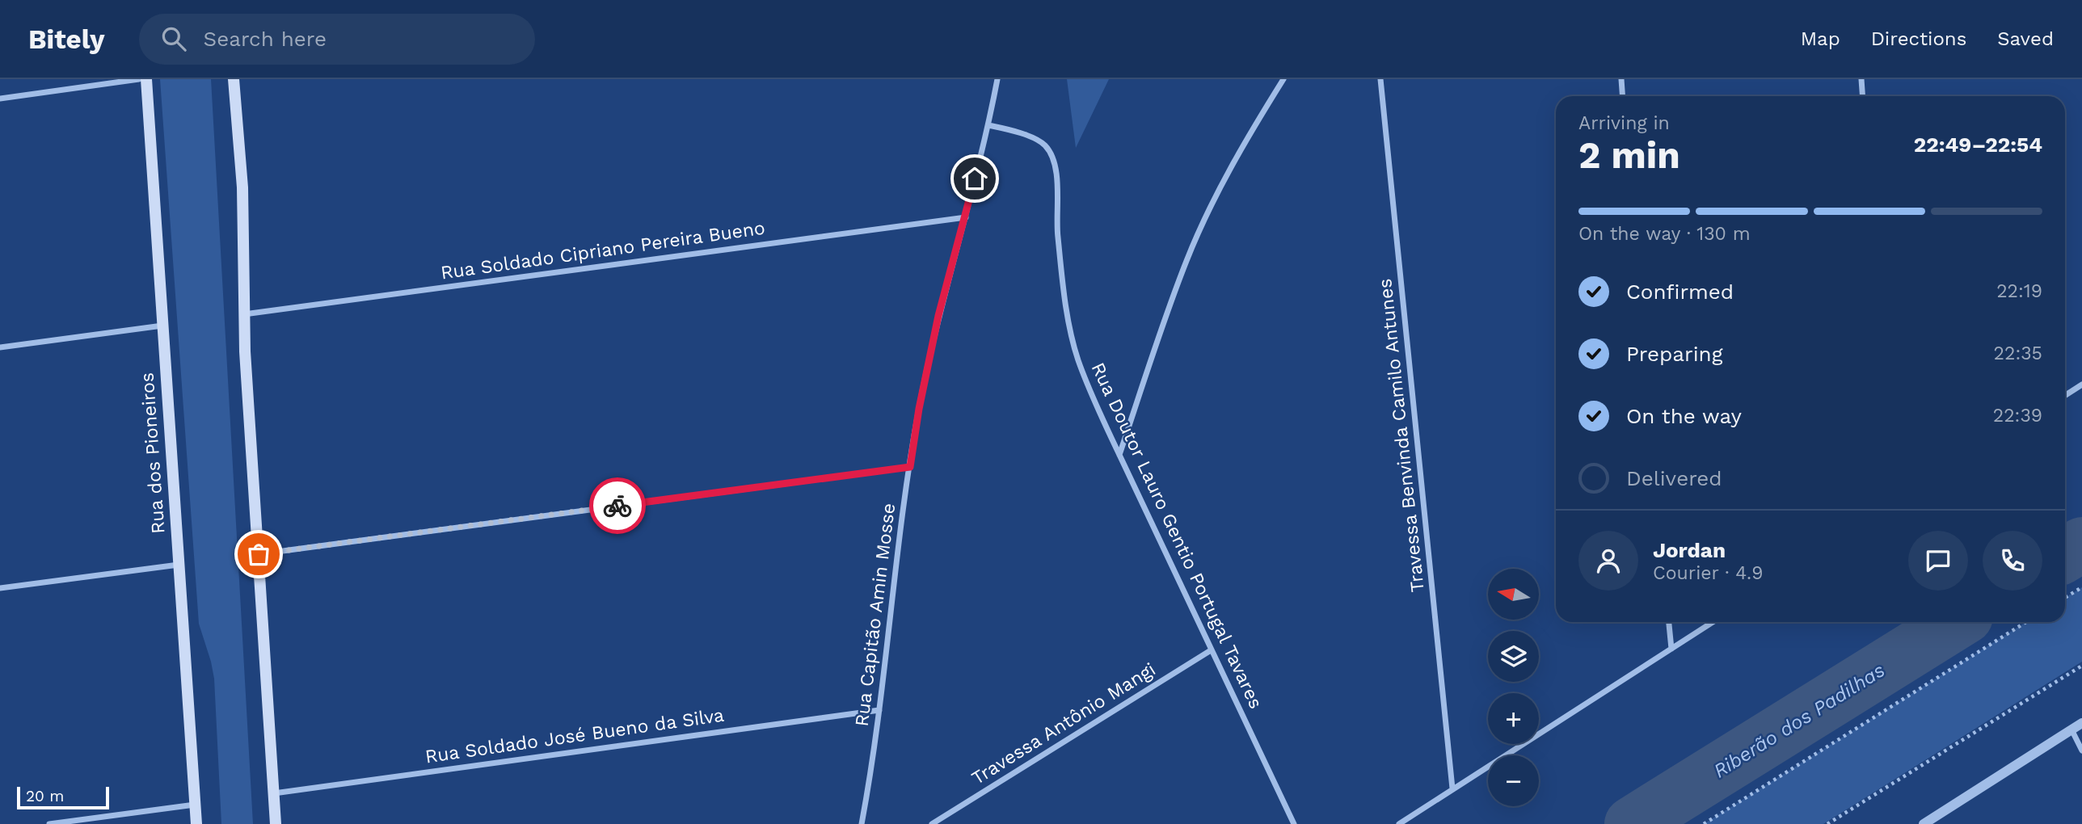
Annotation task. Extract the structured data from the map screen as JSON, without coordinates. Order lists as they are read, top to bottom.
{
  "streets": {
    "main road": ["Rua dos Pioneiros"],
    "street": [
      "Rua Soldado Cipriano Pereira Bueno",
      "Travessa Benvinda Camilo Antunes",
      "Rua Doutor Lauro Gentio Portugal Tavares",
      "Rua Capitão Amin Mosse",
      "Travessa Antônio Mangi",
      "Rua Soldado José Bueno da Silva"
    ]
  },
  "crossings": [
    ["Rua Soldado Cipriano Pereira Bueno", "Rua Capitão Amin Mosse"],
    ["Rua Doutor Lauro Gentio Portugal Tavares", "Rua Capitão Amin Mosse"],
    ["Rua Doutor Lauro Gentio Portugal Tavares", "Travessa Antônio Mangi"],
    ["Rua Capitão Amin Mosse", "Rua Soldado José Bueno da Silva"]
  ],
  "water": ["Riberão dos Padilhas"],
  "scale_bar": "20 m",
  "north": "left",
  "page": {
    "header": "Bitely",
    "search": "Search here",
    "nav": ["Map", "Directions", "Saved"],
    "heading": ["2 min", "Arriving in", "22:49–22:54"],
    "panel": ["Jordan", "Courier · 4.9"],
    "bar": "On the way · 130 m",
    "list": [
      ["Confirmed", "22:19"],
      ["Preparing", "22:35"],
      ["On the way", "22:39"],
      "Delivered"
    ],
    "map_buttons": ["+", "−"],
    "scale": "20 m"
  }
}
